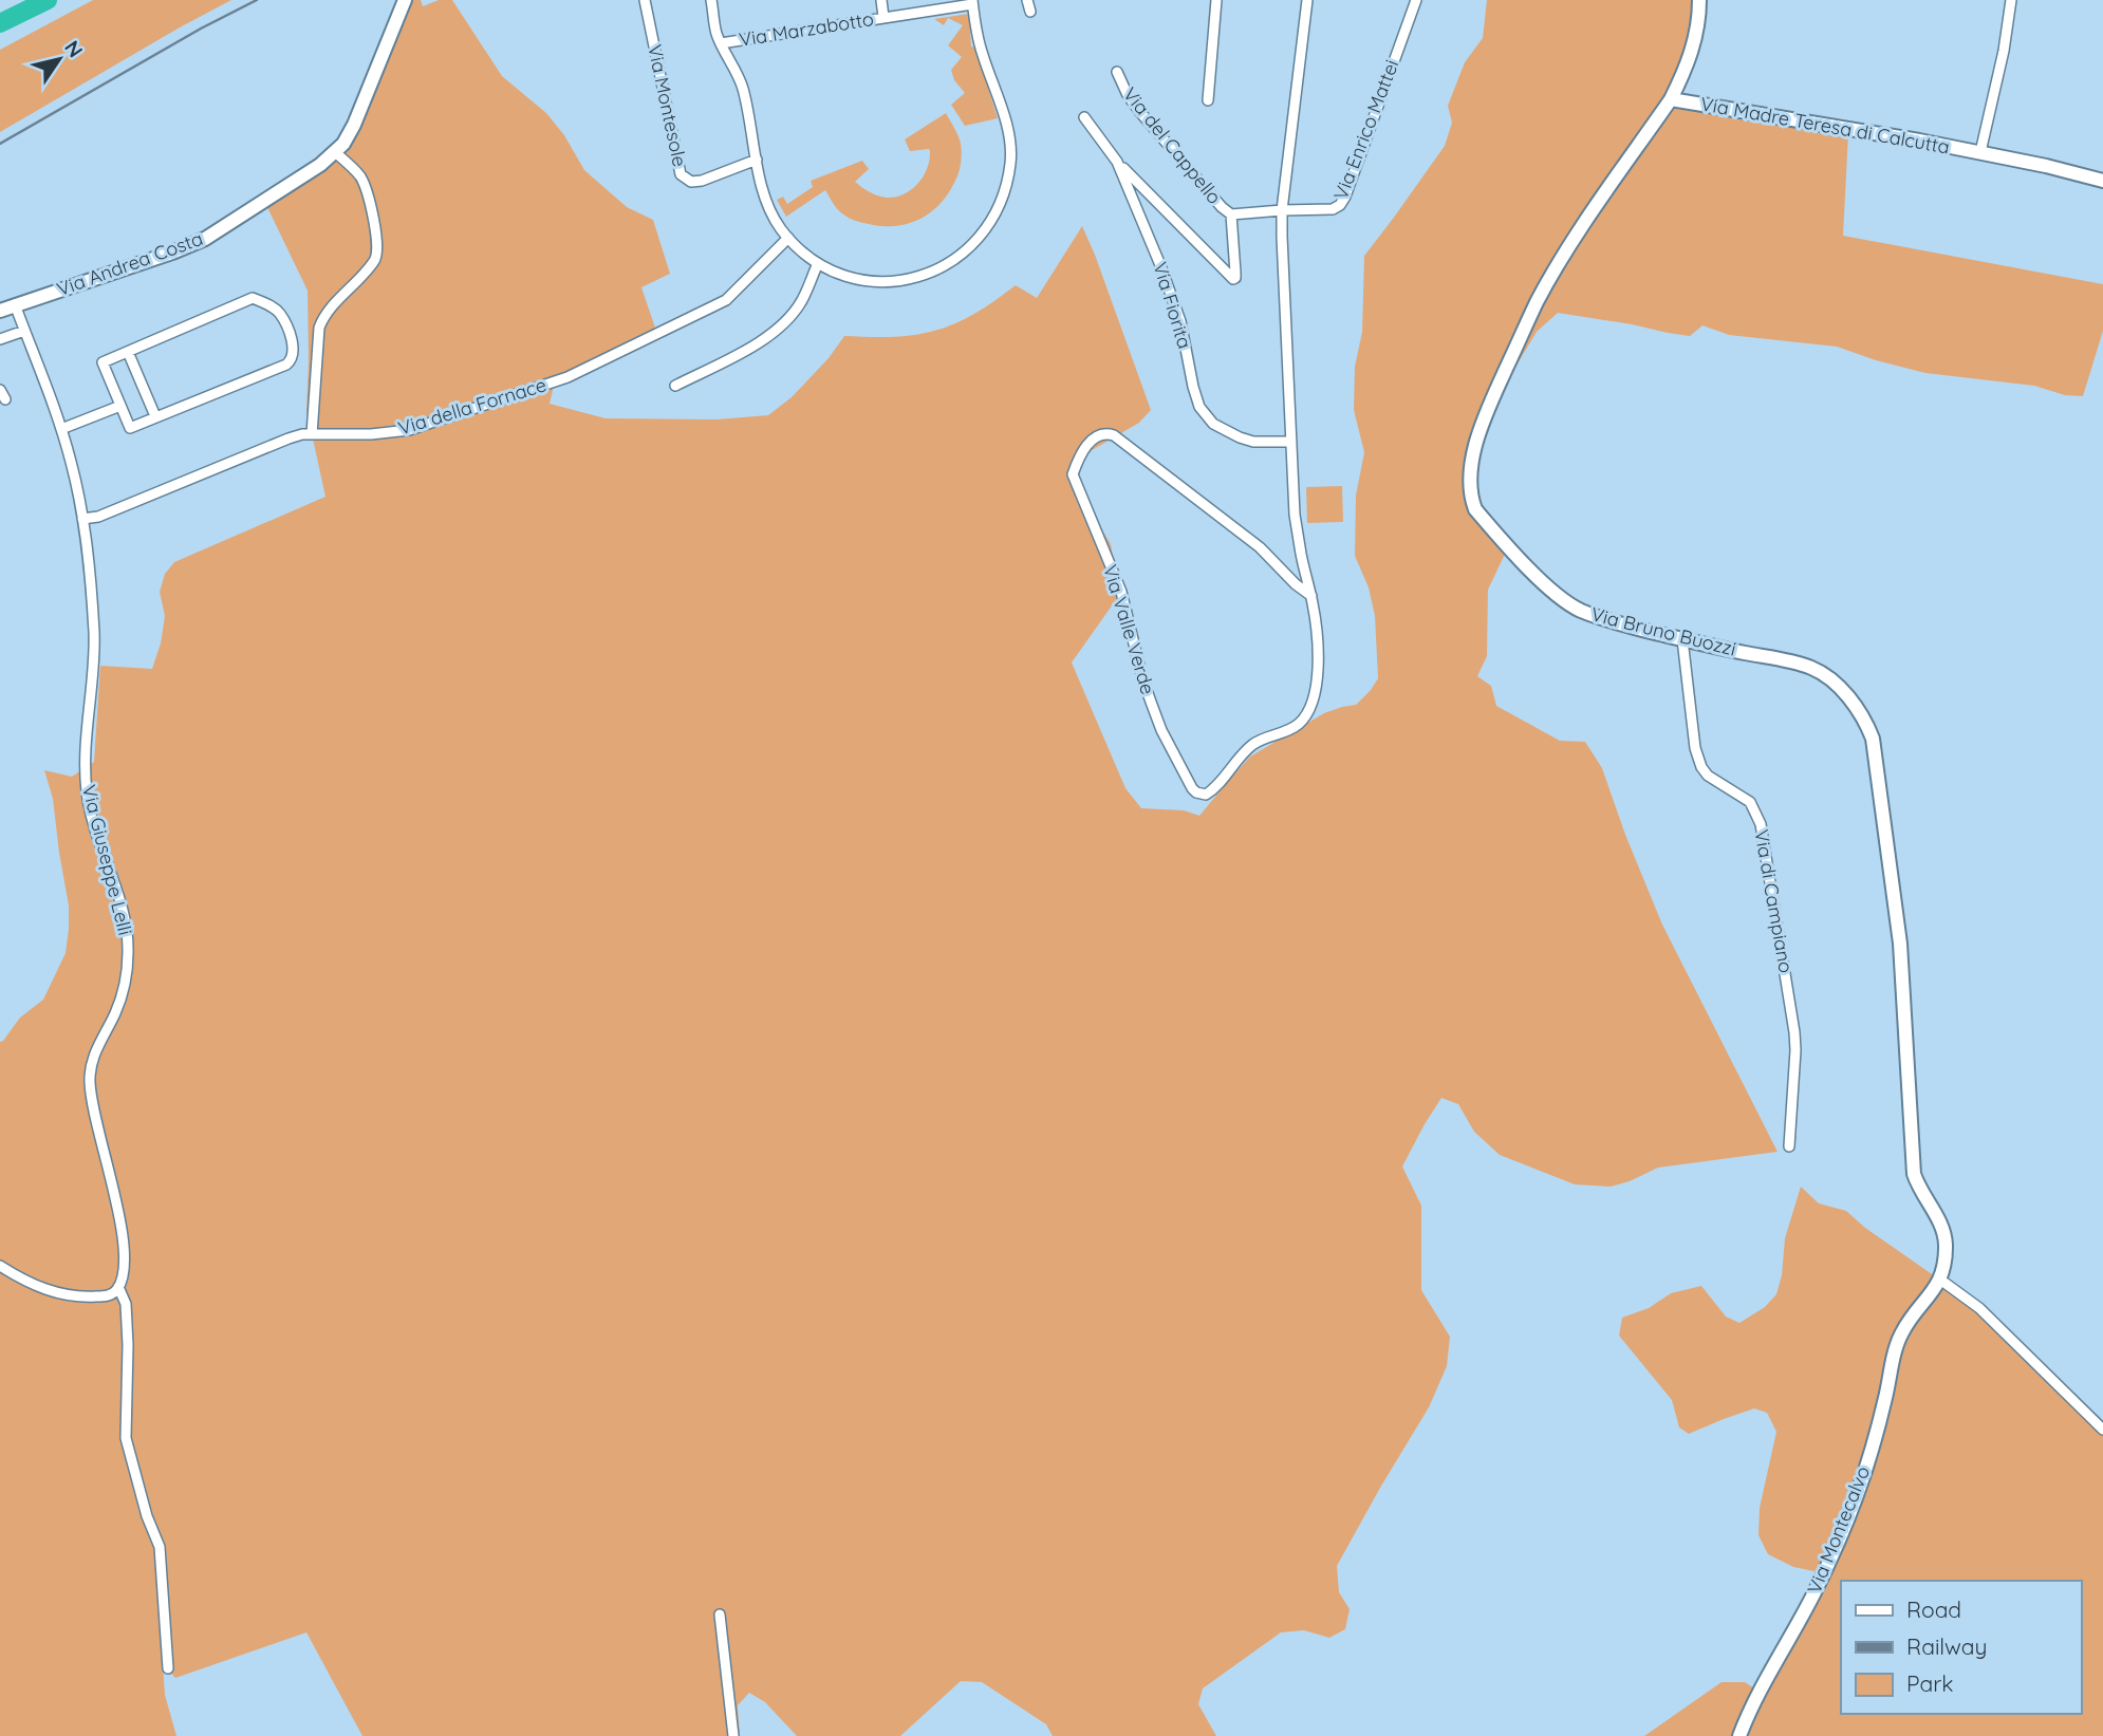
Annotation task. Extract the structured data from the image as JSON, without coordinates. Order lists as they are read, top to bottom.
{
  "streets": {
    "street": [
      "Via Marzabotto",
      "Via Montesole",
      "Via Madre Teresa di Calcutta",
      "Via Enrico Mattei",
      "Via del Cappello",
      "Via Andrea Costa",
      "Via Fiorita",
      "Via della Fornace",
      "Via Valle Verde",
      "Via Bruno Buozzi",
      "Via Giuseppe Lelli",
      "Via di Campiano",
      "Via Montecalvo"
    ]
  },
  "crossings": [
    ["Via Marzabotto", "Via Montesole"],
    ["Via Marzabotto", "Via della Fornace"],
    ["Via Madre Teresa di Calcutta", "Via Bruno Buozzi"],
    ["Via Enrico Mattei", "Via del Cappello"],
    ["Via Enrico Mattei", "Via Valle Verde"],
    ["Via del Cappello", "Via Fiorita"],
    ["Via del Cappello", "Via Valle Verde"],
    ["Via Andrea Costa", "Via Giuseppe Lelli"],
    ["Via Fiorita", "Via Valle Verde"],
    ["Via della Fornace", "Via Giuseppe Lelli"],
    ["Via Bruno Buozzi", "Via di Campiano"],
    ["Via Bruno Buozzi", "Via Montecalvo"]
  ],
  "legend": ["Road", "Railway", "Park"],
  "north": "top right"
}
